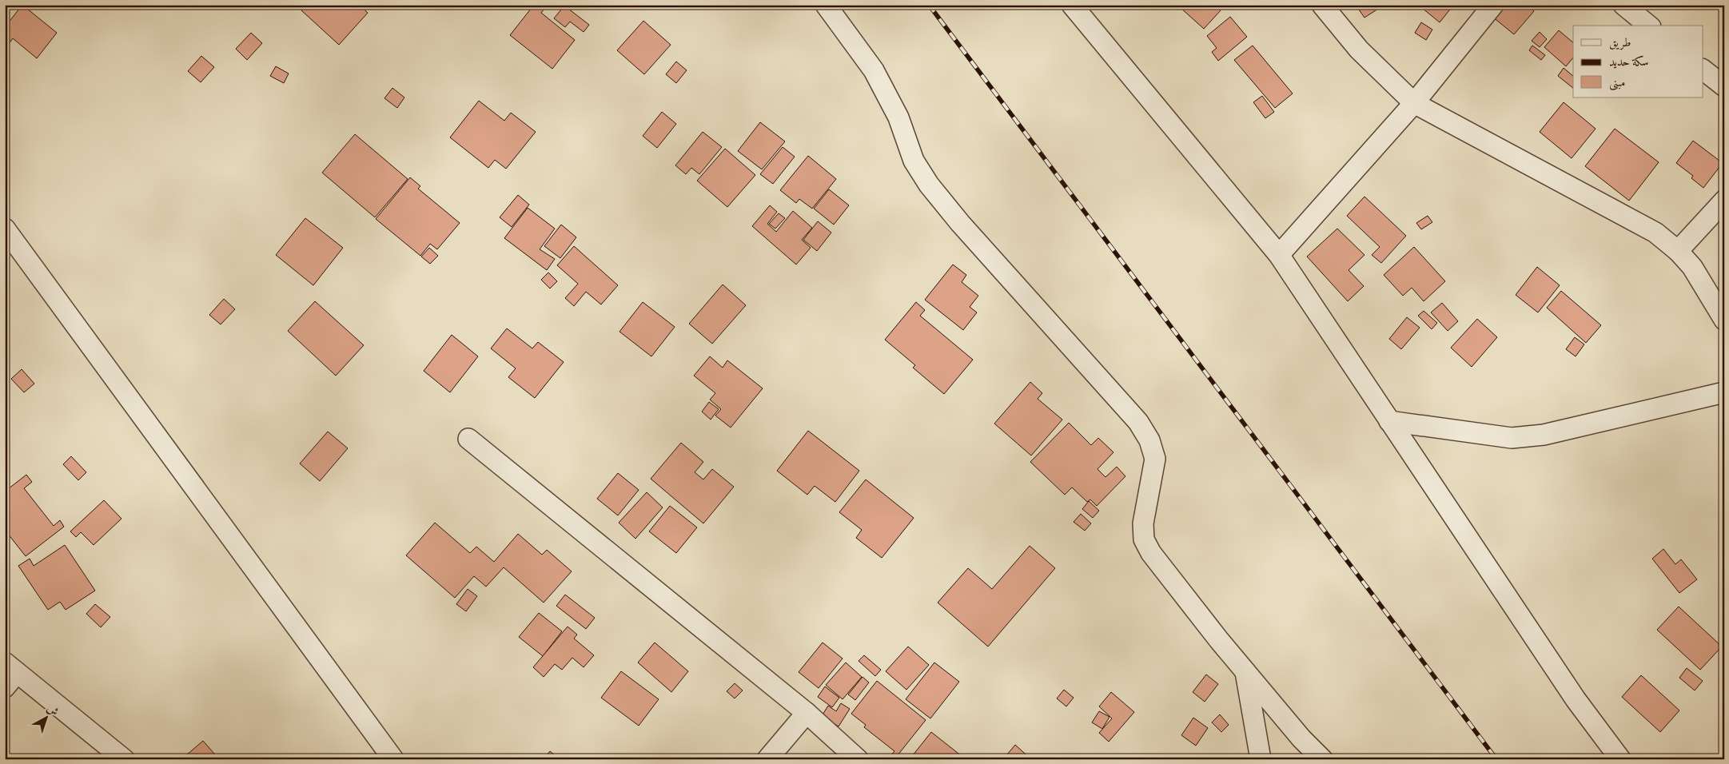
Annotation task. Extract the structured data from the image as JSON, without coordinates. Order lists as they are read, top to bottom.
{
  "legend": ["طريق", "سكة حديد", "مبنى"],
  "north": "top right"
}
